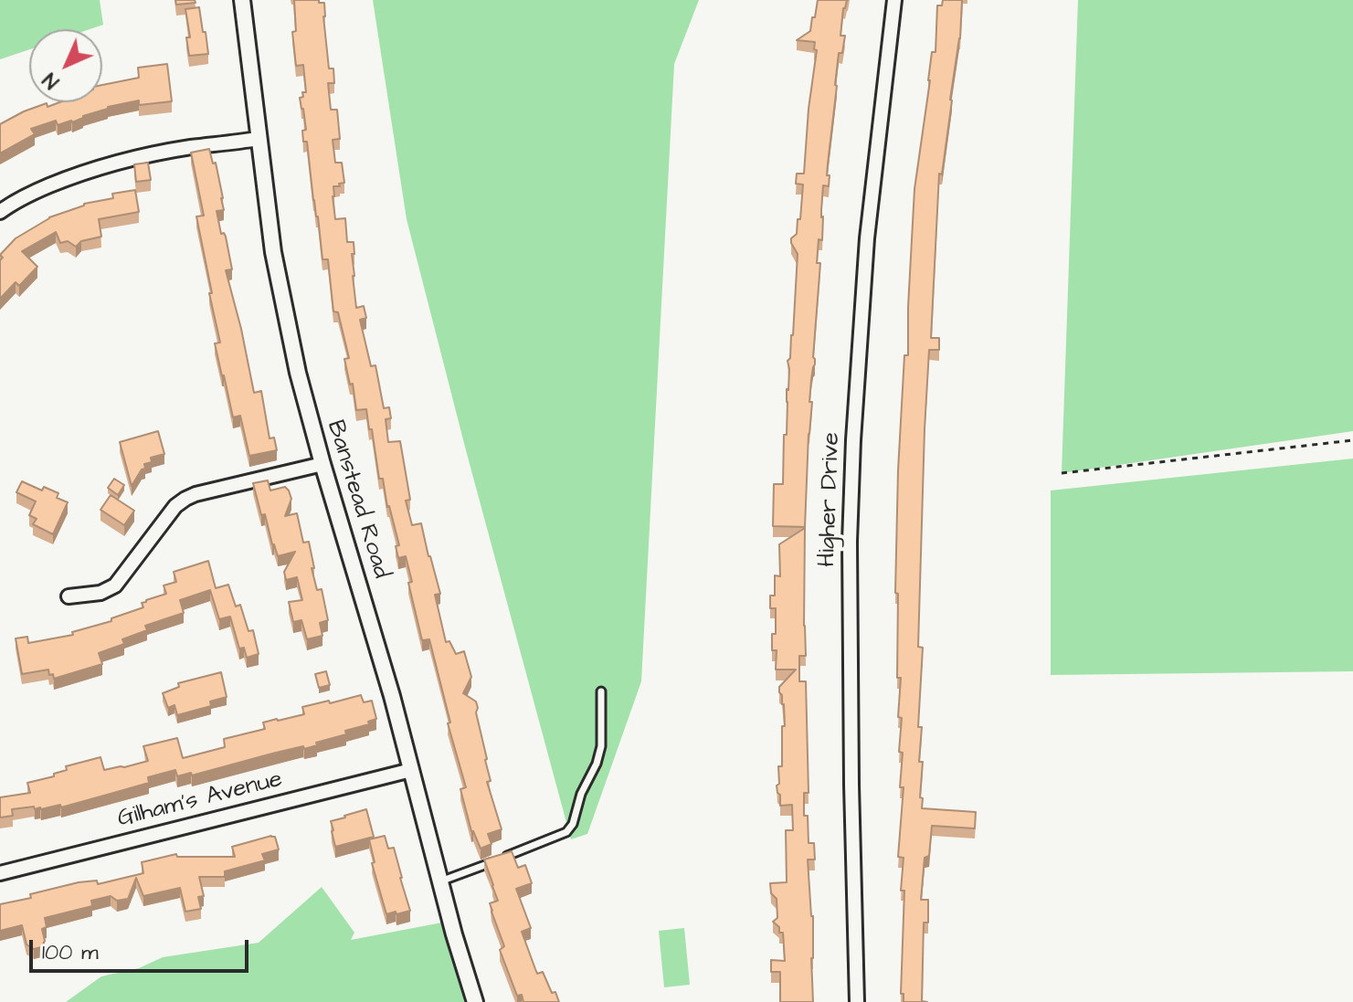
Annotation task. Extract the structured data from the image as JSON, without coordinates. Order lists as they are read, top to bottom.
{
  "streets": {
    "street": ["Banstead Road", "Higher Drive", "Gilham's Avenue"]
  },
  "crossings": [
    ["Banstead Road", "Gilham's Avenue"]
  ],
  "scale_bar": "100 m",
  "north": "bottom left"
}
